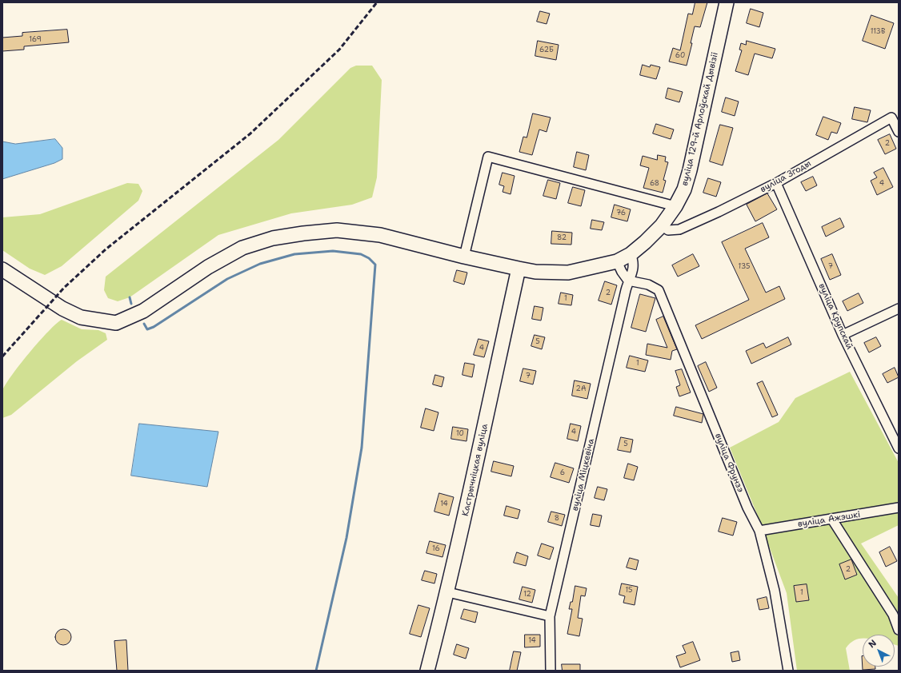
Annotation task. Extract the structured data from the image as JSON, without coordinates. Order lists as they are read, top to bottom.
{
  "streets": {
    "main road": ["вуліца 129-й Арлоўскай Дывізіі", "Кастрычніцкая вуліца"],
    "street": [
      "вуліца Згоды",
      "вуліца Крупскай",
      "вуліца Фрунзэ",
      "вуліца Міцкевіча",
      "вуліца Ажэшкі"
    ]
  },
  "crossings": [
    ["вуліца 129-й Арлоўскай Дывізіі", "вуліца Згоды"],
    ["вуліца 129-й Арлоўскай Дывізіі", "Кастрычніцкая вуліца"],
    ["вуліца 129-й Арлоўскай Дывізіі", "вуліца Міцкевіча"],
    ["вуліца Згоды", "вуліца Крупскай"],
    ["вуліца Фрунзэ", "вуліца Міцкевіча"],
    ["вуліца Фрунзэ", "вуліца Ажэшкі"]
  ],
  "house_numbers": [
    "113В",
    "169",
    "62Б",
    "60",
    "2",
    "68",
    "4",
    "76",
    "82",
    "135",
    "7",
    "2",
    "1",
    "5",
    "4",
    "1",
    "7",
    "2А",
    "4",
    "10",
    "5",
    "6",
    "14",
    "8",
    "16",
    "2",
    "15",
    "1",
    "12",
    "14"
  ],
  "north": "top left"
}
